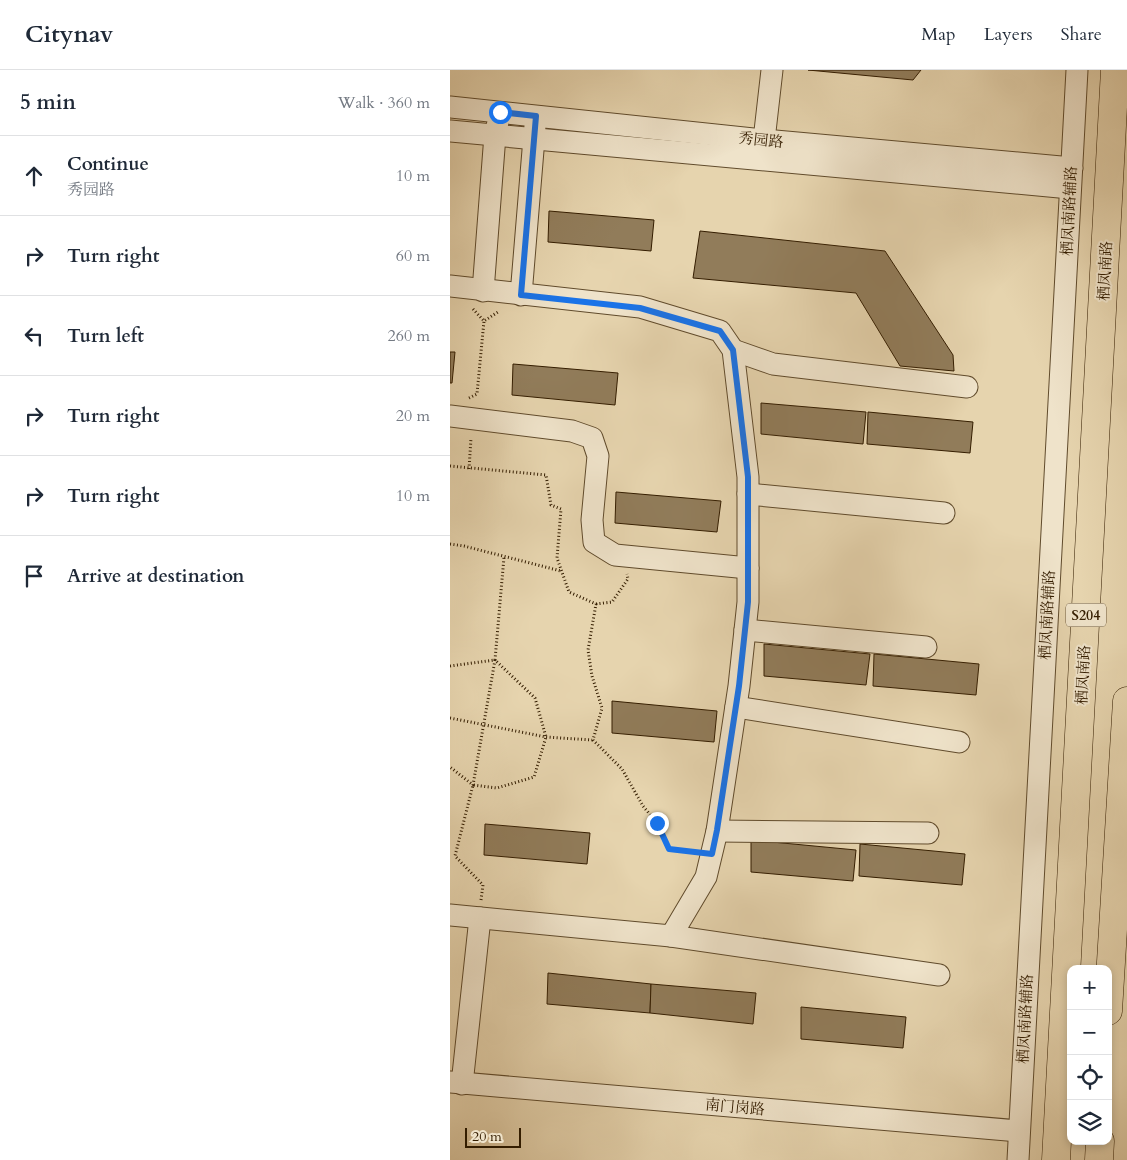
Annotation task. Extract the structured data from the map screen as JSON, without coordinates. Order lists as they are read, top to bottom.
{
  "streets": {
    "main road": ["栖凤南路", "S204"],
    "street": ["秀园路", "栖凤南路辅路", "南门岗路"]
  },
  "crossings": [
    ["秀园路", "栖凤南路辅路"],
    ["栖凤南路辅路", "南门岗路"]
  ],
  "scale_bar": "20 m",
  "page": {
    "header": "Citynav",
    "nav": ["Map", "Layers", "Share"],
    "heading": ["5 min", "Walk · 360 m"],
    "list": [
      ["Continue", "秀园路", "10 m"],
      ["Turn right", "60 m"],
      ["Turn left", "260 m"],
      ["Turn right", "20 m"],
      ["Turn right", "10 m"],
      "Arrive at destination"
    ],
    "map_buttons": ["+", "−"],
    "scale": "20 m"
  }
}
